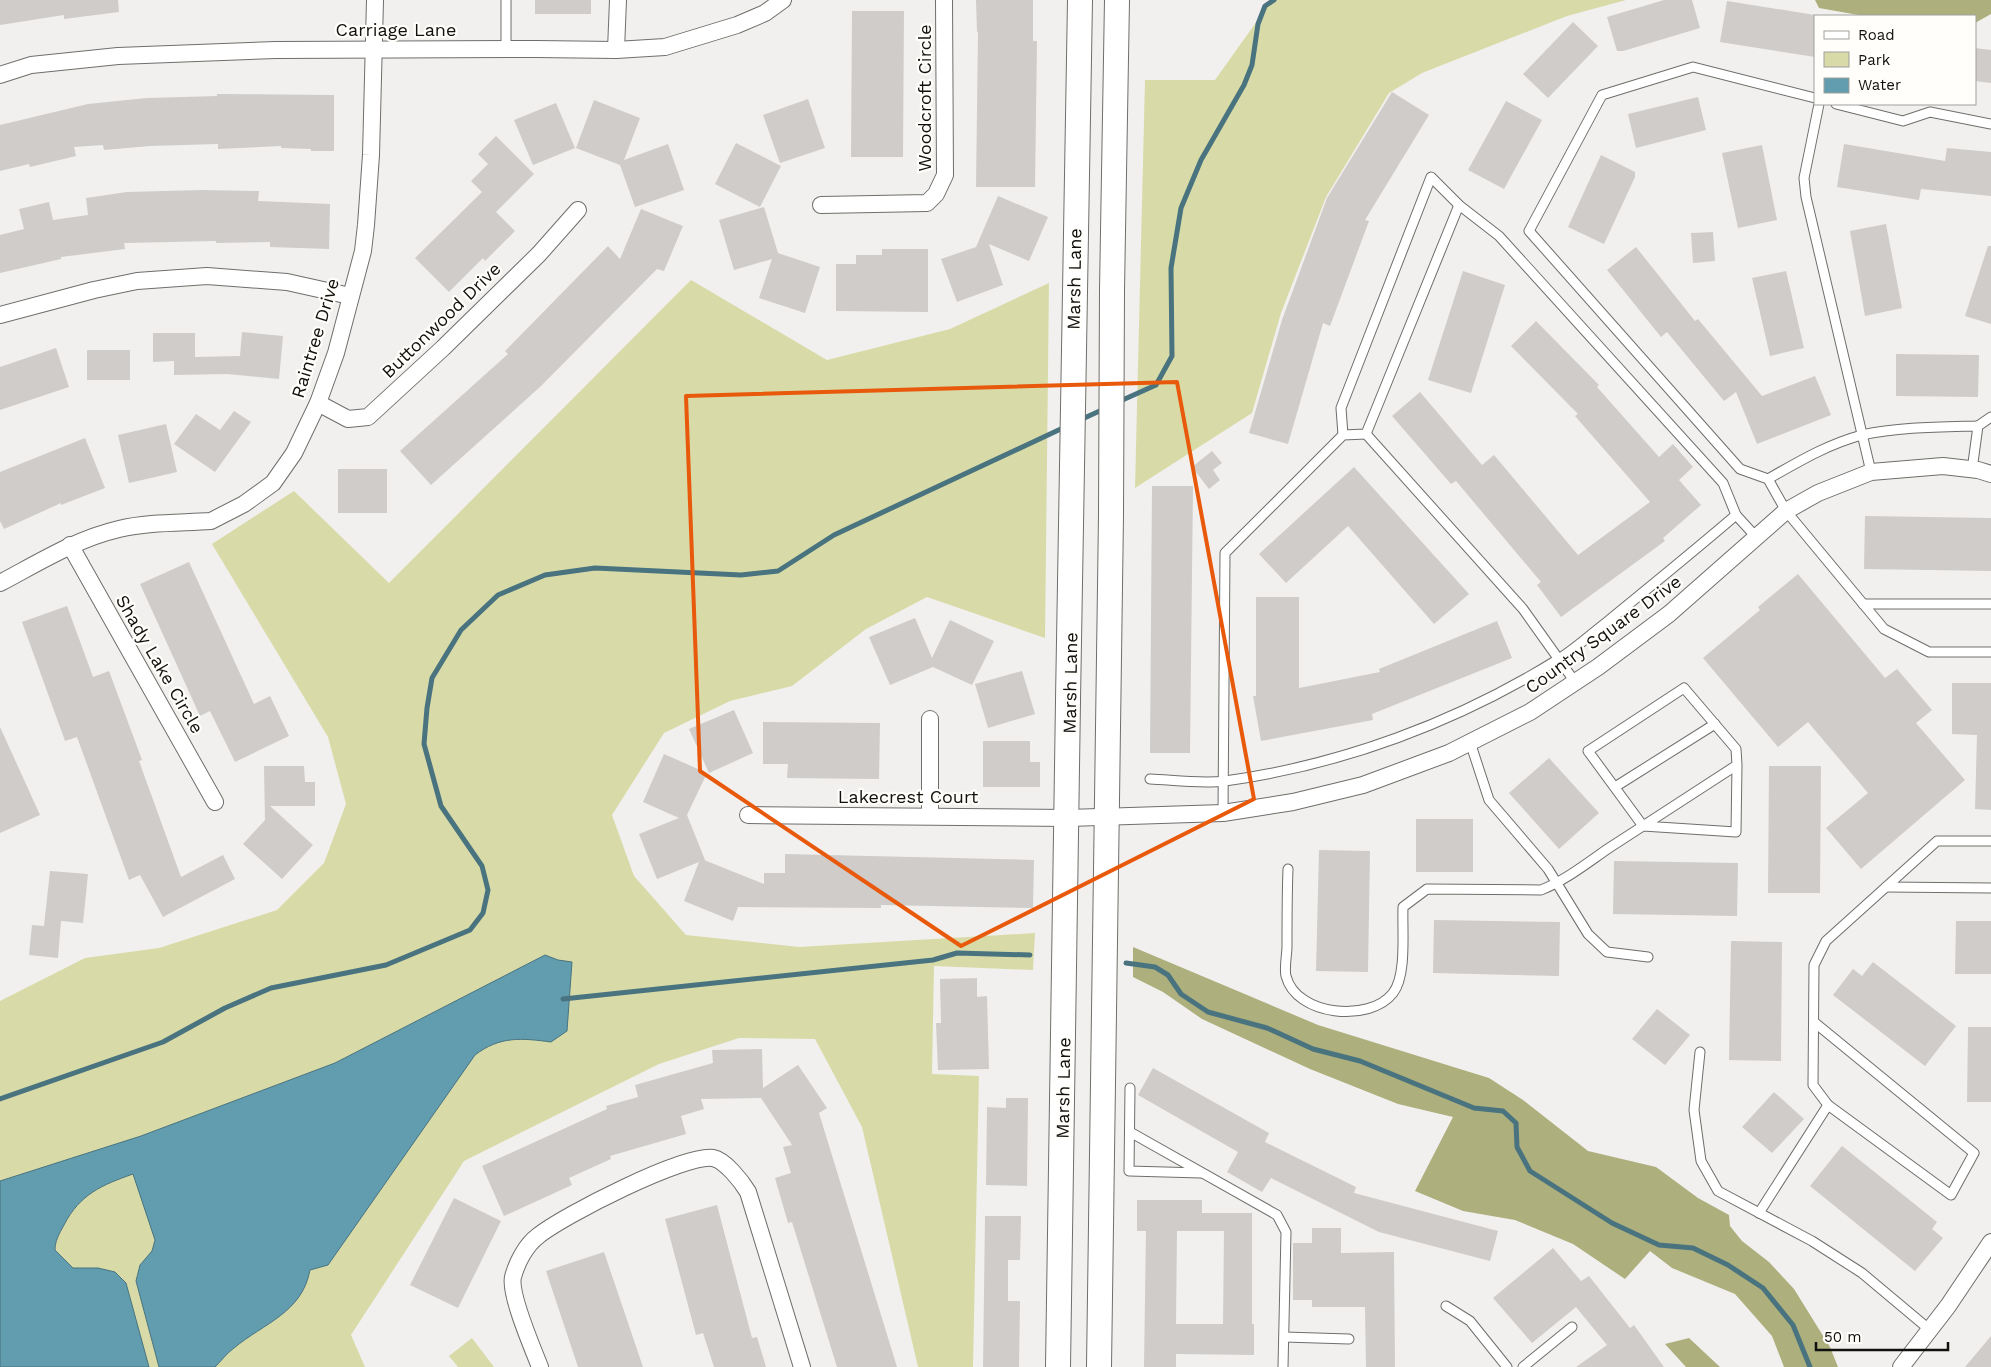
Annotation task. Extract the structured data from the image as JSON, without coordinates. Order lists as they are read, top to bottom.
{
  "streets": {
    "main road": ["Marsh Lane"],
    "street": [
      "Carriage Lane",
      "Woodcroft Circle",
      "Buttonwood Drive",
      "Raintree Drive",
      "Country Square Drive",
      "Shady Lake Circle",
      "Lakecrest Court"
    ]
  },
  "crossings": [
    ["Carriage Lane", "Raintree Drive"],
    ["Marsh Lane", "Country Square Drive"],
    ["Marsh Lane", "Lakecrest Court"],
    ["Buttonwood Drive", "Raintree Drive"],
    ["Raintree Drive", "Shady Lake Circle"],
    ["Country Square Drive", "Lakecrest Court"]
  ],
  "legend": ["Road", "Park", "Water"],
  "scale_bar": "50 m"
}
